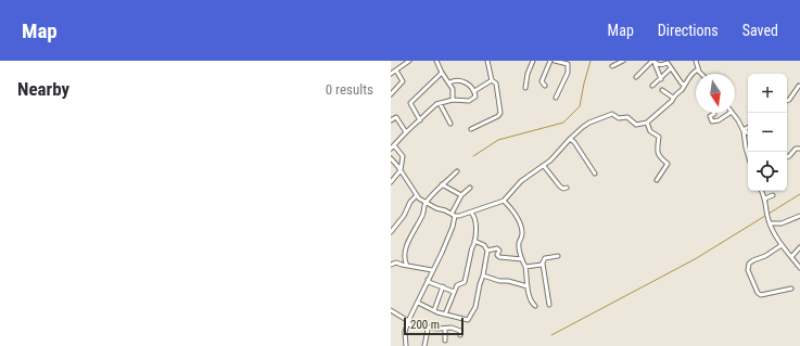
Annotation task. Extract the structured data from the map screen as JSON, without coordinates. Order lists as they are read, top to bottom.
{
  "scale_bar": "200 m",
  "north": "bottom",
  "page": {
    "header": "Map",
    "nav": ["Map", "Directions", "Saved"],
    "heading": ["Nearby", "0 results"],
    "map_buttons": ["+", "−"],
    "scale": "200 m"
  }
}
